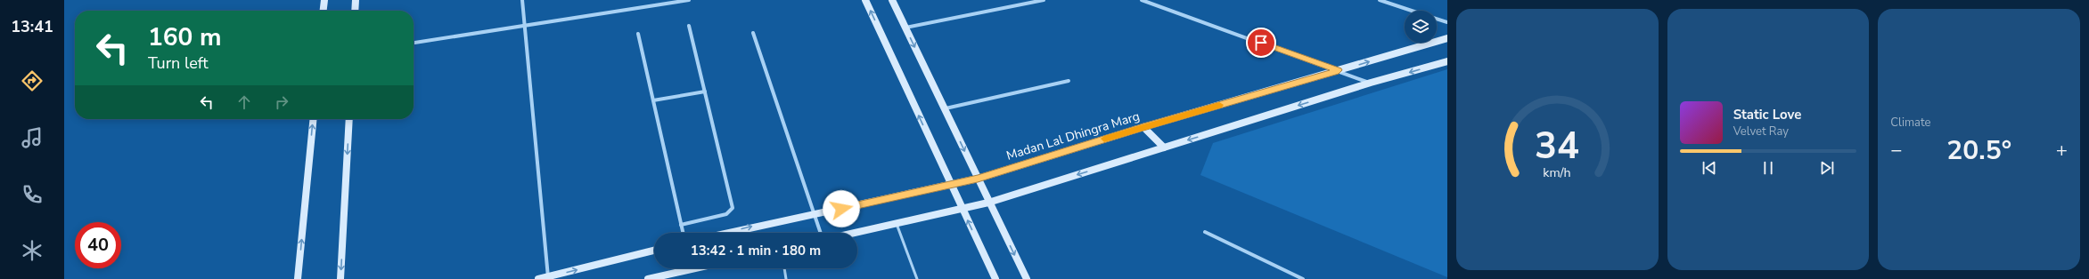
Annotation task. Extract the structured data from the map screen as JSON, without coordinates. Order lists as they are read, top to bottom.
{
  "streets": {
    "street": ["Madan Lal Dhingra Marg"]
  },
  "page": {
    "tabs": "13:41",
    "tile": "Climate",
    "turn": ["160 m", "Turn left"],
    "song": ["Static Love", "Velvet Ray"],
    "heat": ["−", "20.5°", "+"],
    "limit": "40",
    "trip": "13:42 · 1 min · 180 m",
    "gauge": ["34", "km/h"]
  }
}
